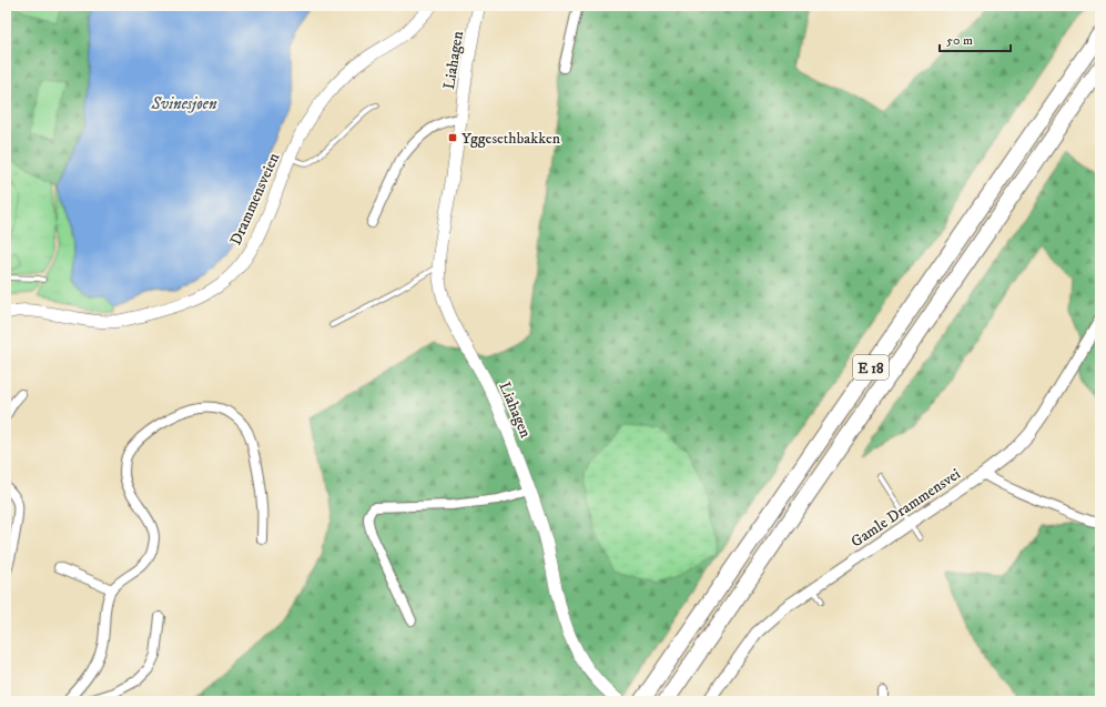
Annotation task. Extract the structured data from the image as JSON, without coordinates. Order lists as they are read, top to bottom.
{
  "streets": {
    "highway": ["E 18"],
    "main road": ["Liahagen", "Drammensveien"],
    "street": ["Gamle Drammensvei"]
  },
  "water": ["Svinesjøen"],
  "places": {
    "transit": ["Yggesethbakken"]
  },
  "scale_bar": "50 m"
}
